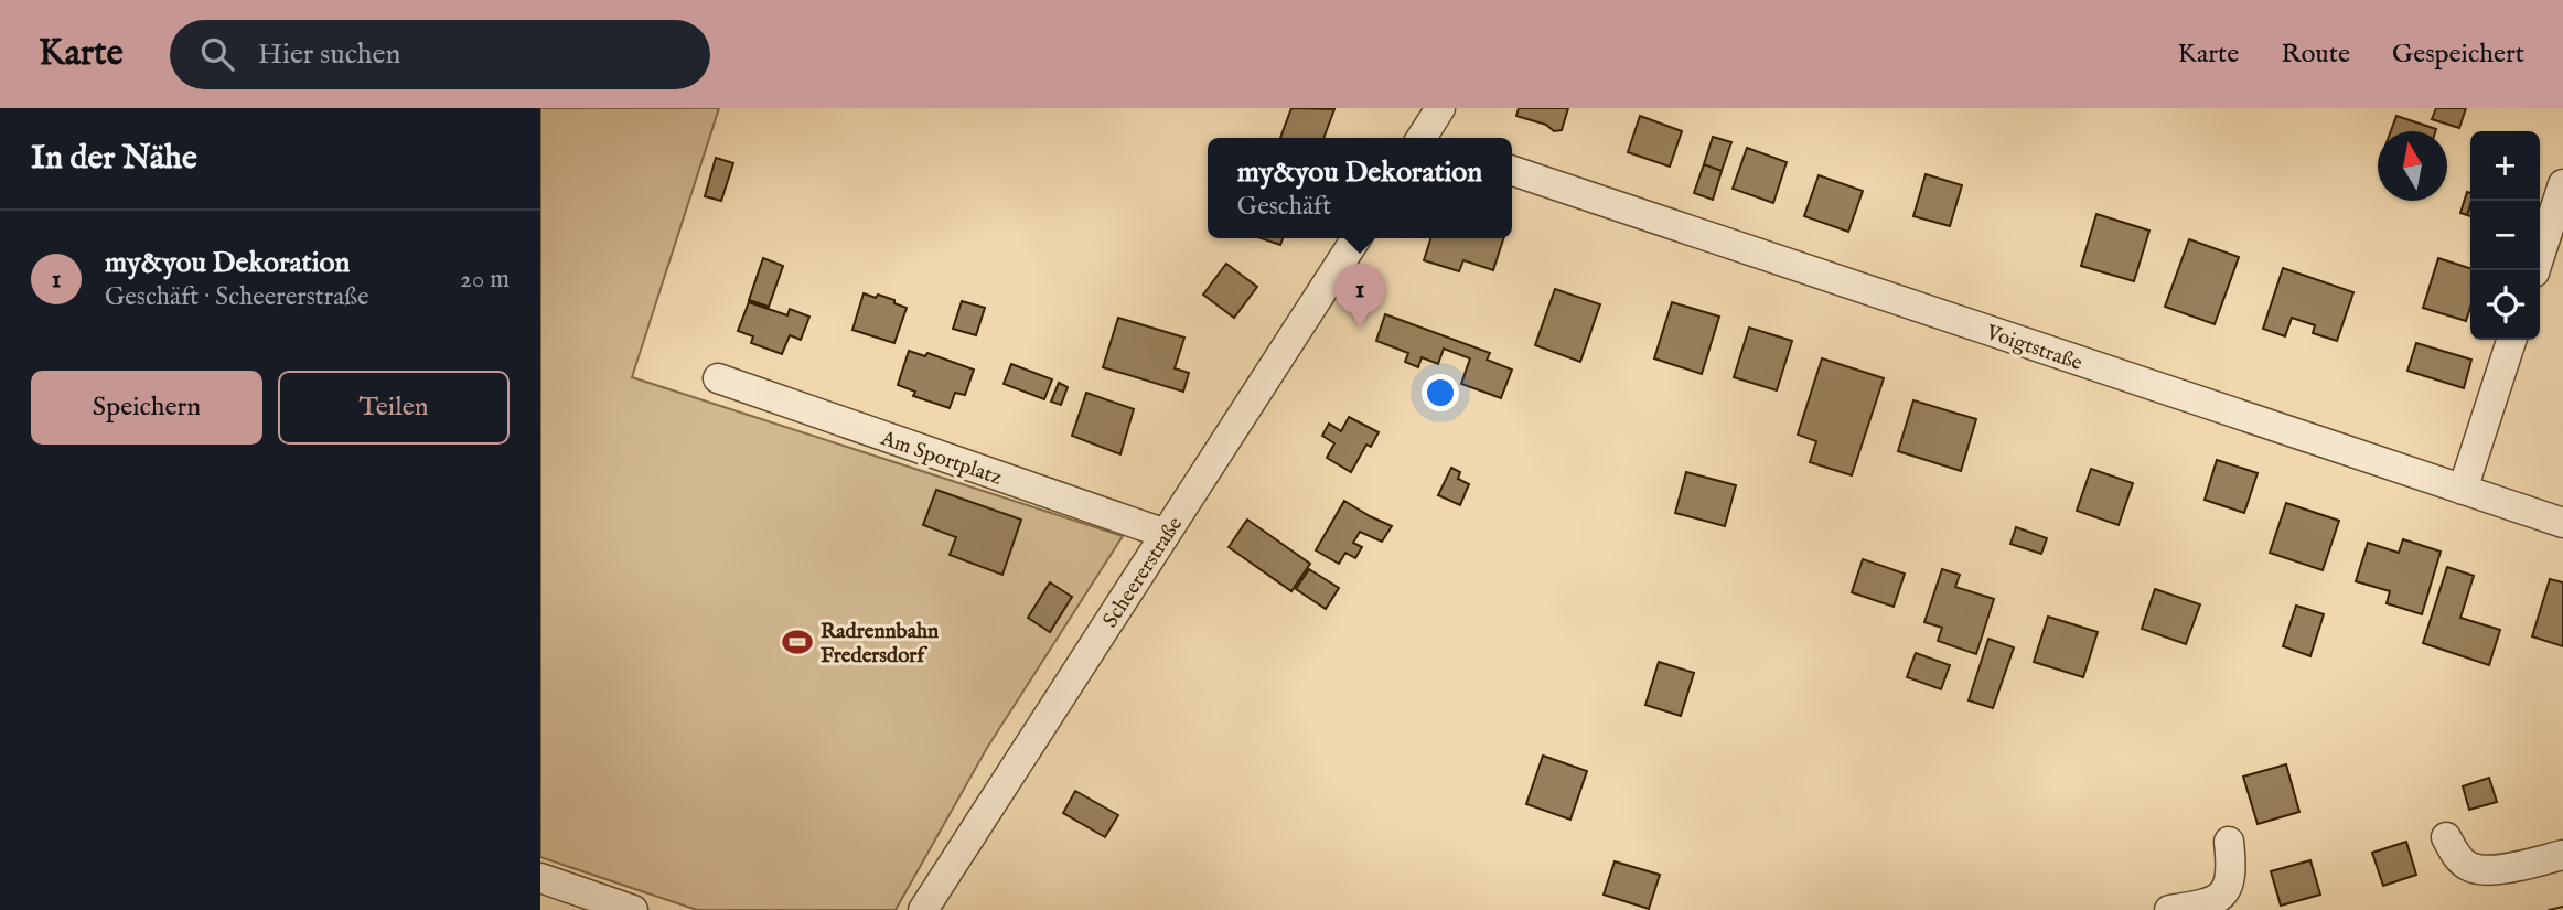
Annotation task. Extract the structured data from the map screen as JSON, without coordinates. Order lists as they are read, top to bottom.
{
  "streets": {
    "street": ["Voigtstraße", "Am Sportplatz", "Scheererstraße"]
  },
  "crossings": [
    ["Am Sportplatz", "Scheererstraße"]
  ],
  "places": {
    "sports": ["Radrennbahn Fredersdorf"]
  },
  "north": "top",
  "page": {
    "header": "Karte",
    "search": "Hier suchen",
    "nav": ["Karte", "Route", "Gespeichert"],
    "heading": "In der Nähe",
    "map_buttons": ["+", "−"],
    "popup": ["my&you Dekoration", "Geschäft"],
    "list": [
      {
        "mark": "1",
        "name": "my&you Dekoration",
        "note": "Geschäft · Scheererstraße",
        "value": "20 m"
      }
    ],
    "pins": "1",
    "buttons": ["Speichern", "Teilen"]
  }
}
